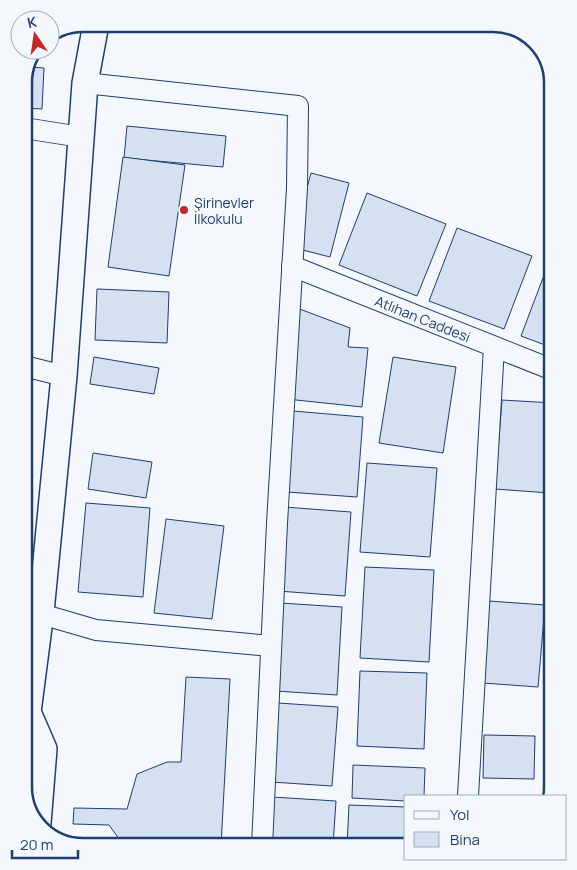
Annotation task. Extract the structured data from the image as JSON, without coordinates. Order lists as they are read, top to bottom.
{
  "streets": {
    "street": ["Atlıhan Caddesi"]
  },
  "places": ["Şirinevler İlkokulu"],
  "legend": ["Yol", "Bina"],
  "scale_bar": "20 m",
  "north": "top"
}
